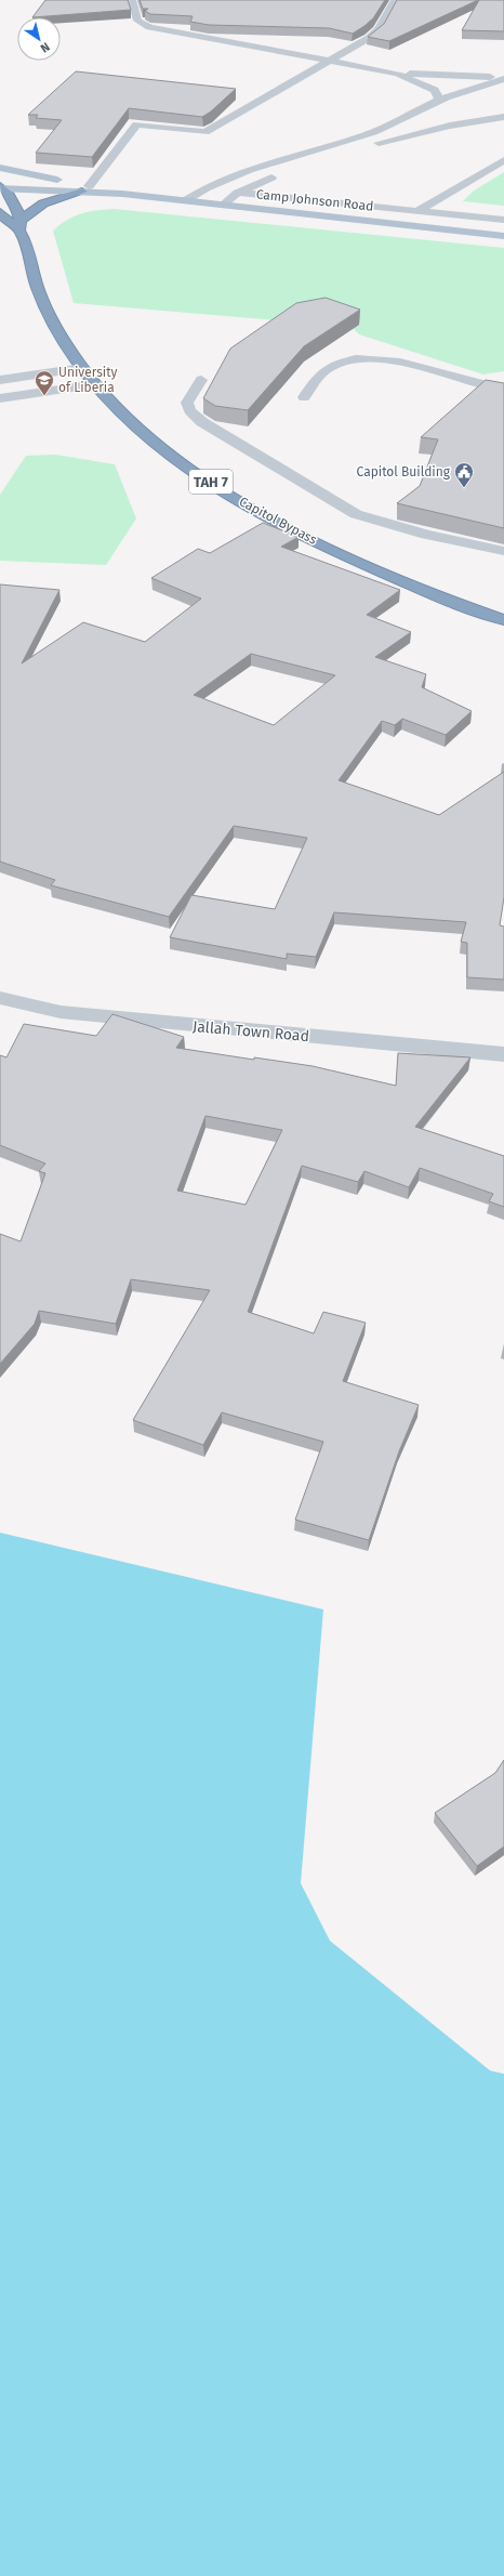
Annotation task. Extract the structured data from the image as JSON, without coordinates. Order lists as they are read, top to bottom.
{
  "streets": {
    "highway": ["TAH 7", "Capitol Bypass"],
    "main road": ["Camp Johnson Road"],
    "street": ["Jallah Town Road"]
  },
  "crossings": [
    ["Camp Johnson Road", "Capitol Bypass"]
  ],
  "places": {
    "school or university": ["University of Liberia"],
    "public building": ["Capitol Building"]
  },
  "north": "bottom right"
}
